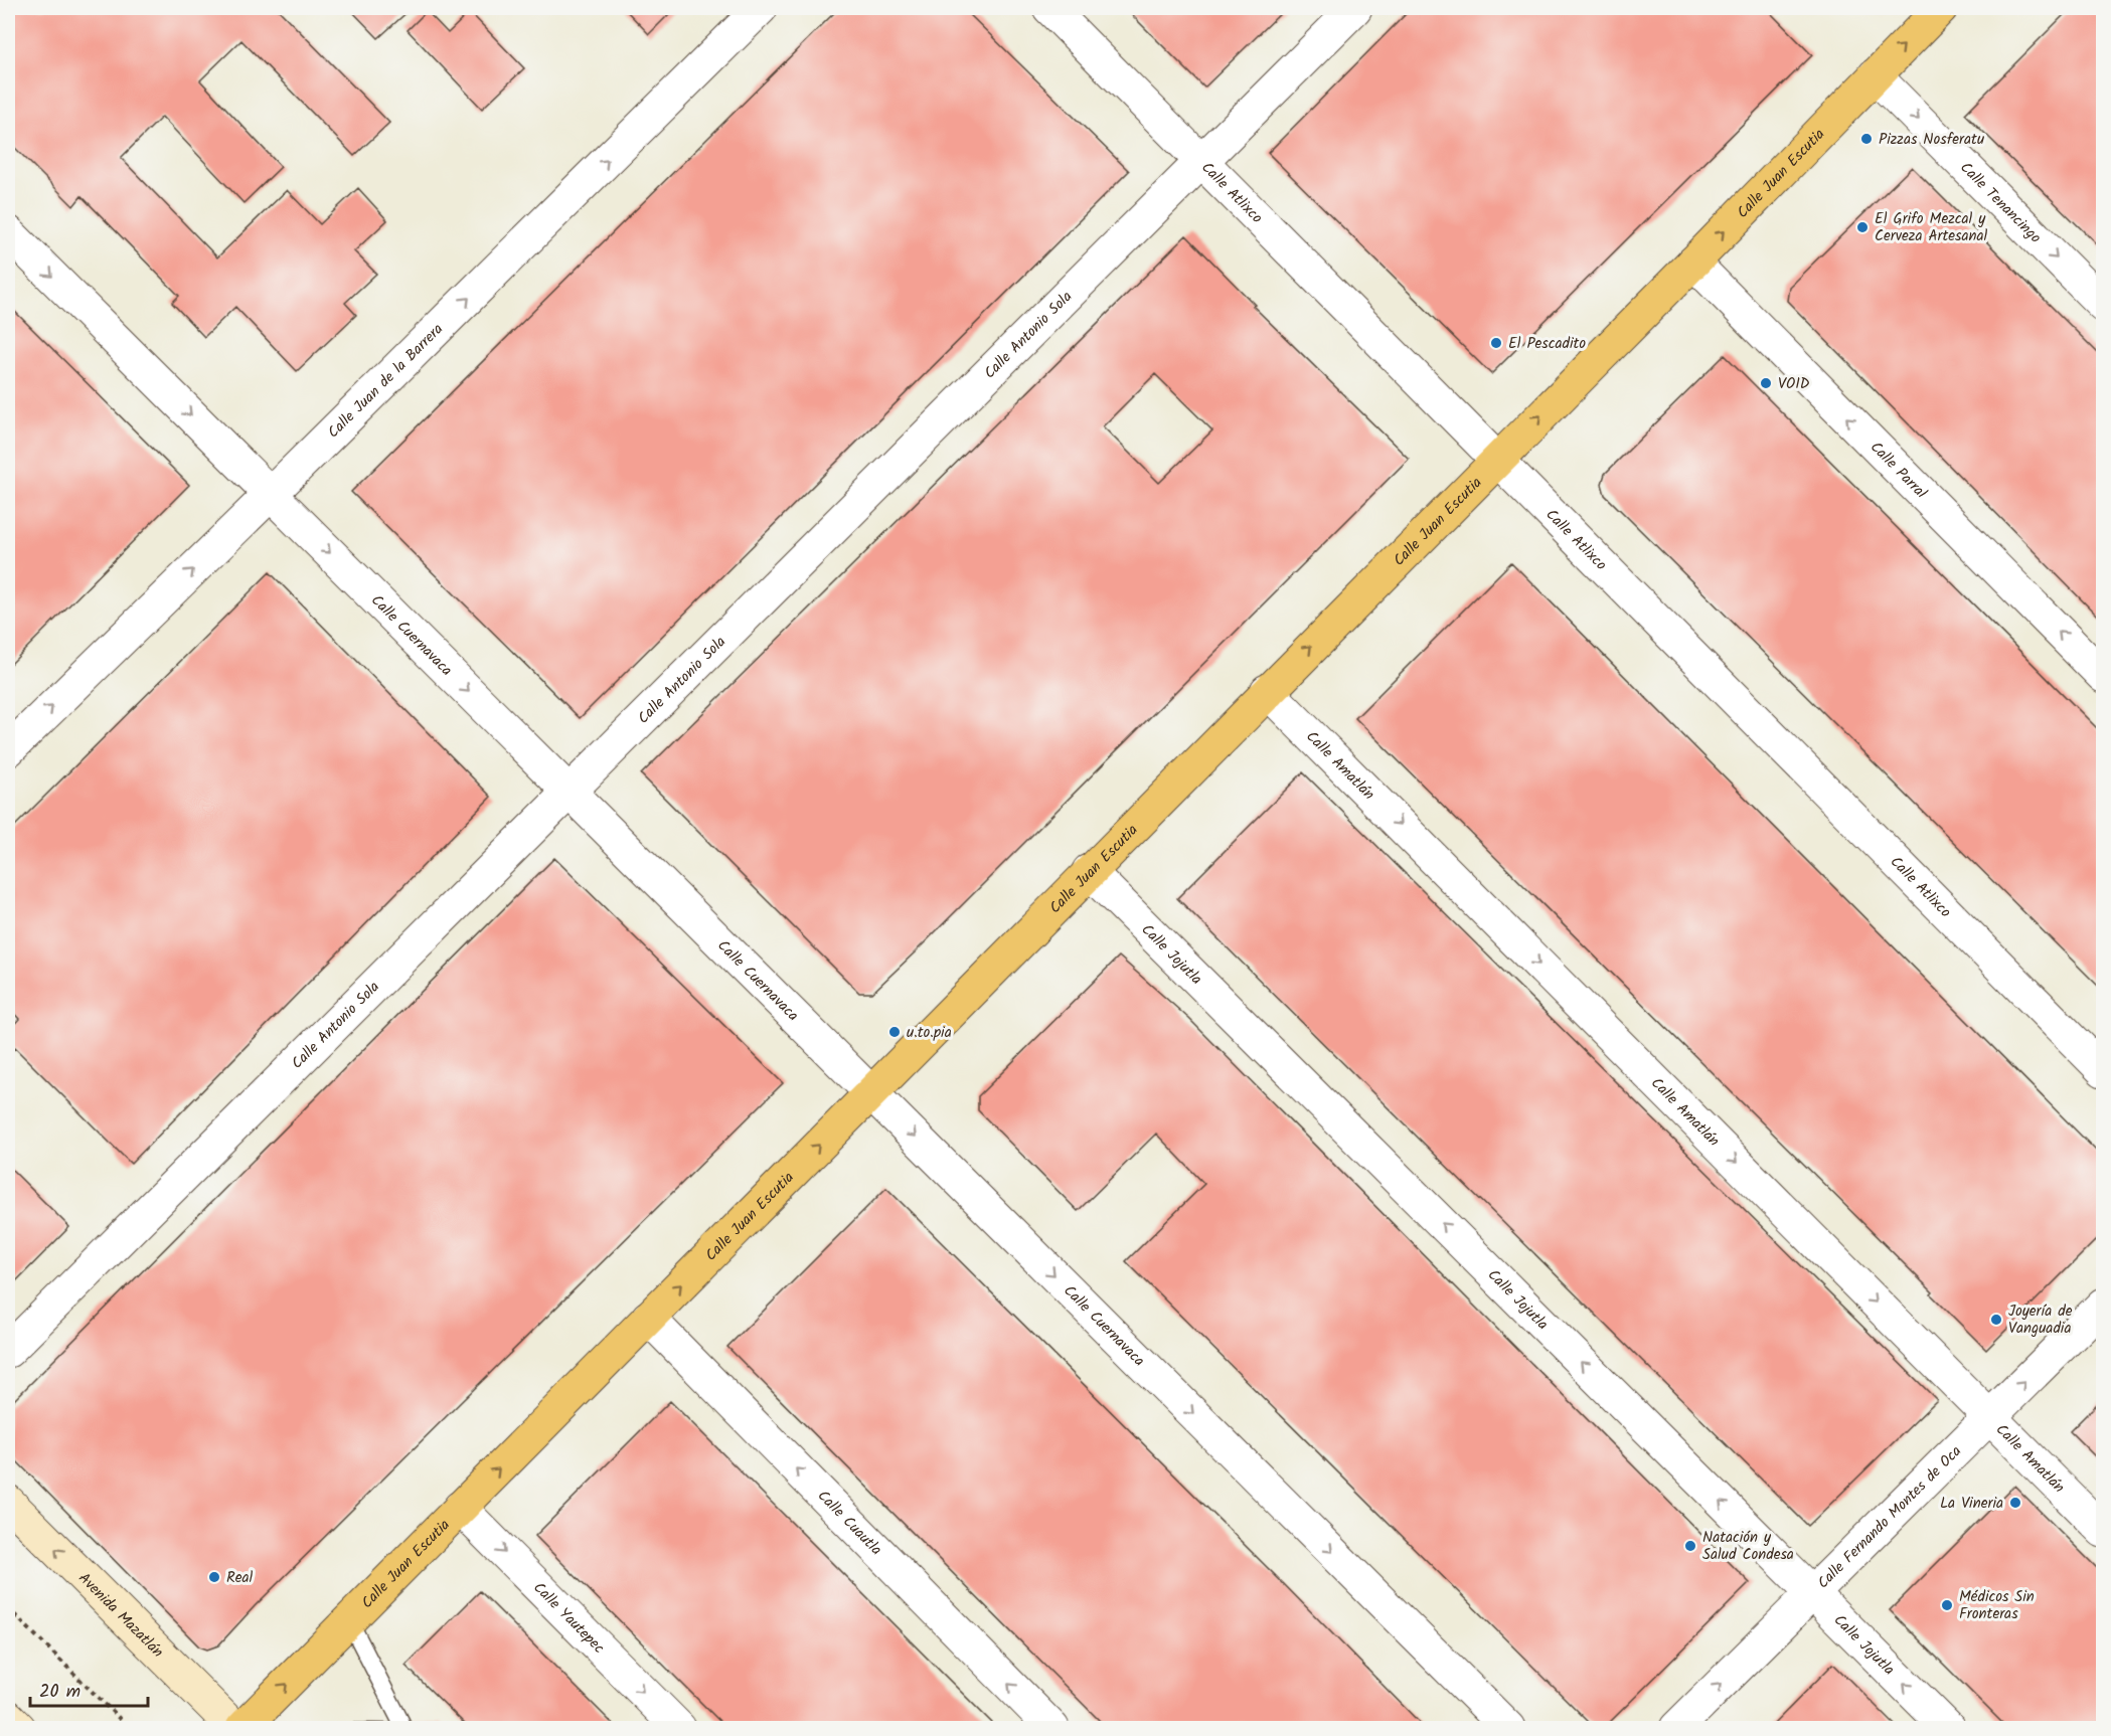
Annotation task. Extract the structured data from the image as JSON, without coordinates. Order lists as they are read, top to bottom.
{
  "streets": {
    "main road": ["Calle Juan Escutia", "Avenida Mazatlán"],
    "street": [
      "Calle Atlixco",
      "Calle Tenancingo",
      "Calle Antonio Sola",
      "Calle Juan de la Barrera",
      "Calle Parral",
      "Calle Cuernavaca",
      "Calle Amatlán",
      "Calle Jojutla",
      "Calle Fernando Montes de Oca",
      "Calle Cuautla",
      "Calle Yautepec"
    ]
  },
  "crossings": [
    ["Calle Juan Escutia", "Calle Atlixco"],
    ["Calle Juan Escutia", "Calle Tenancingo"],
    ["Calle Juan Escutia", "Calle Parral"],
    ["Calle Juan Escutia", "Calle Cuernavaca"],
    ["Calle Juan Escutia", "Calle Amatlán"],
    ["Calle Juan Escutia", "Calle Jojutla"],
    ["Calle Juan Escutia", "Calle Cuautla"],
    ["Calle Juan Escutia", "Calle Yautepec"],
    ["Calle Atlixco", "Calle Antonio Sola"],
    ["Calle Antonio Sola", "Calle Cuernavaca"],
    ["Calle Juan de la Barrera", "Calle Cuernavaca"],
    ["Calle Amatlán", "Calle Fernando Montes de Oca"],
    ["Calle Jojutla", "Calle Fernando Montes de Oca"]
  ],
  "one_way": [
    "Calle Juan Escutia",
    "Calle Tenancingo",
    "Calle Juan de la Barrera",
    "Calle Parral",
    "Calle Cuernavaca",
    "Calle Amatlán",
    "Calle Jojutla",
    "Calle Fernando Montes de Oca",
    "Calle Cuautla",
    "Avenida Mazatlán",
    "Calle Yautepec"
  ],
  "places": [
    "Pizzas Nosferatu",
    "El Grifo Mezcal y Cerveza Artesanal",
    "El Pescadito",
    "VOID",
    "u.to.pia",
    "Joyería de Vanguadia",
    "La Vineria",
    "Natación y Salud Condesa",
    "Real",
    "Médicos Sin Fronteras"
  ],
  "scale_bar": "20 m"
}
